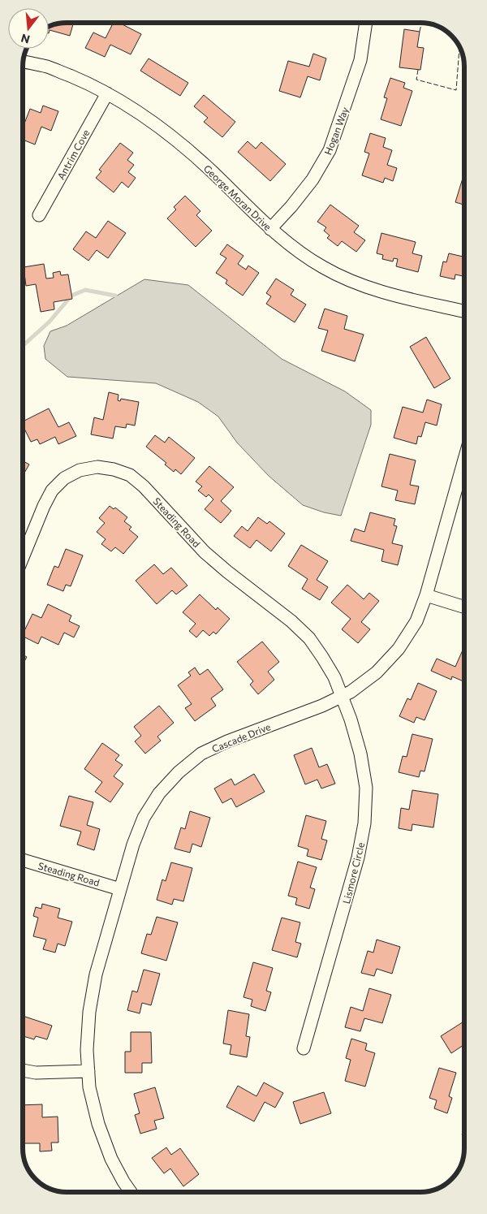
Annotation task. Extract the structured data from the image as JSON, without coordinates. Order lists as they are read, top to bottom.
{
  "streets": {
    "street": [
      "Hogan Way",
      "Antrim Cove",
      "George Moran Drive",
      "Steading Road",
      "Cascade Drive",
      "Lismore Circle"
    ]
  },
  "crossings": [
    ["Hogan Way", "George Moran Drive"],
    ["Antrim Cove", "George Moran Drive"],
    ["Steading Road", "Cascade Drive"],
    ["Steading Road", "Lismore Circle"],
    ["Cascade Drive", "Lismore Circle"]
  ],
  "north": "bottom"
}
